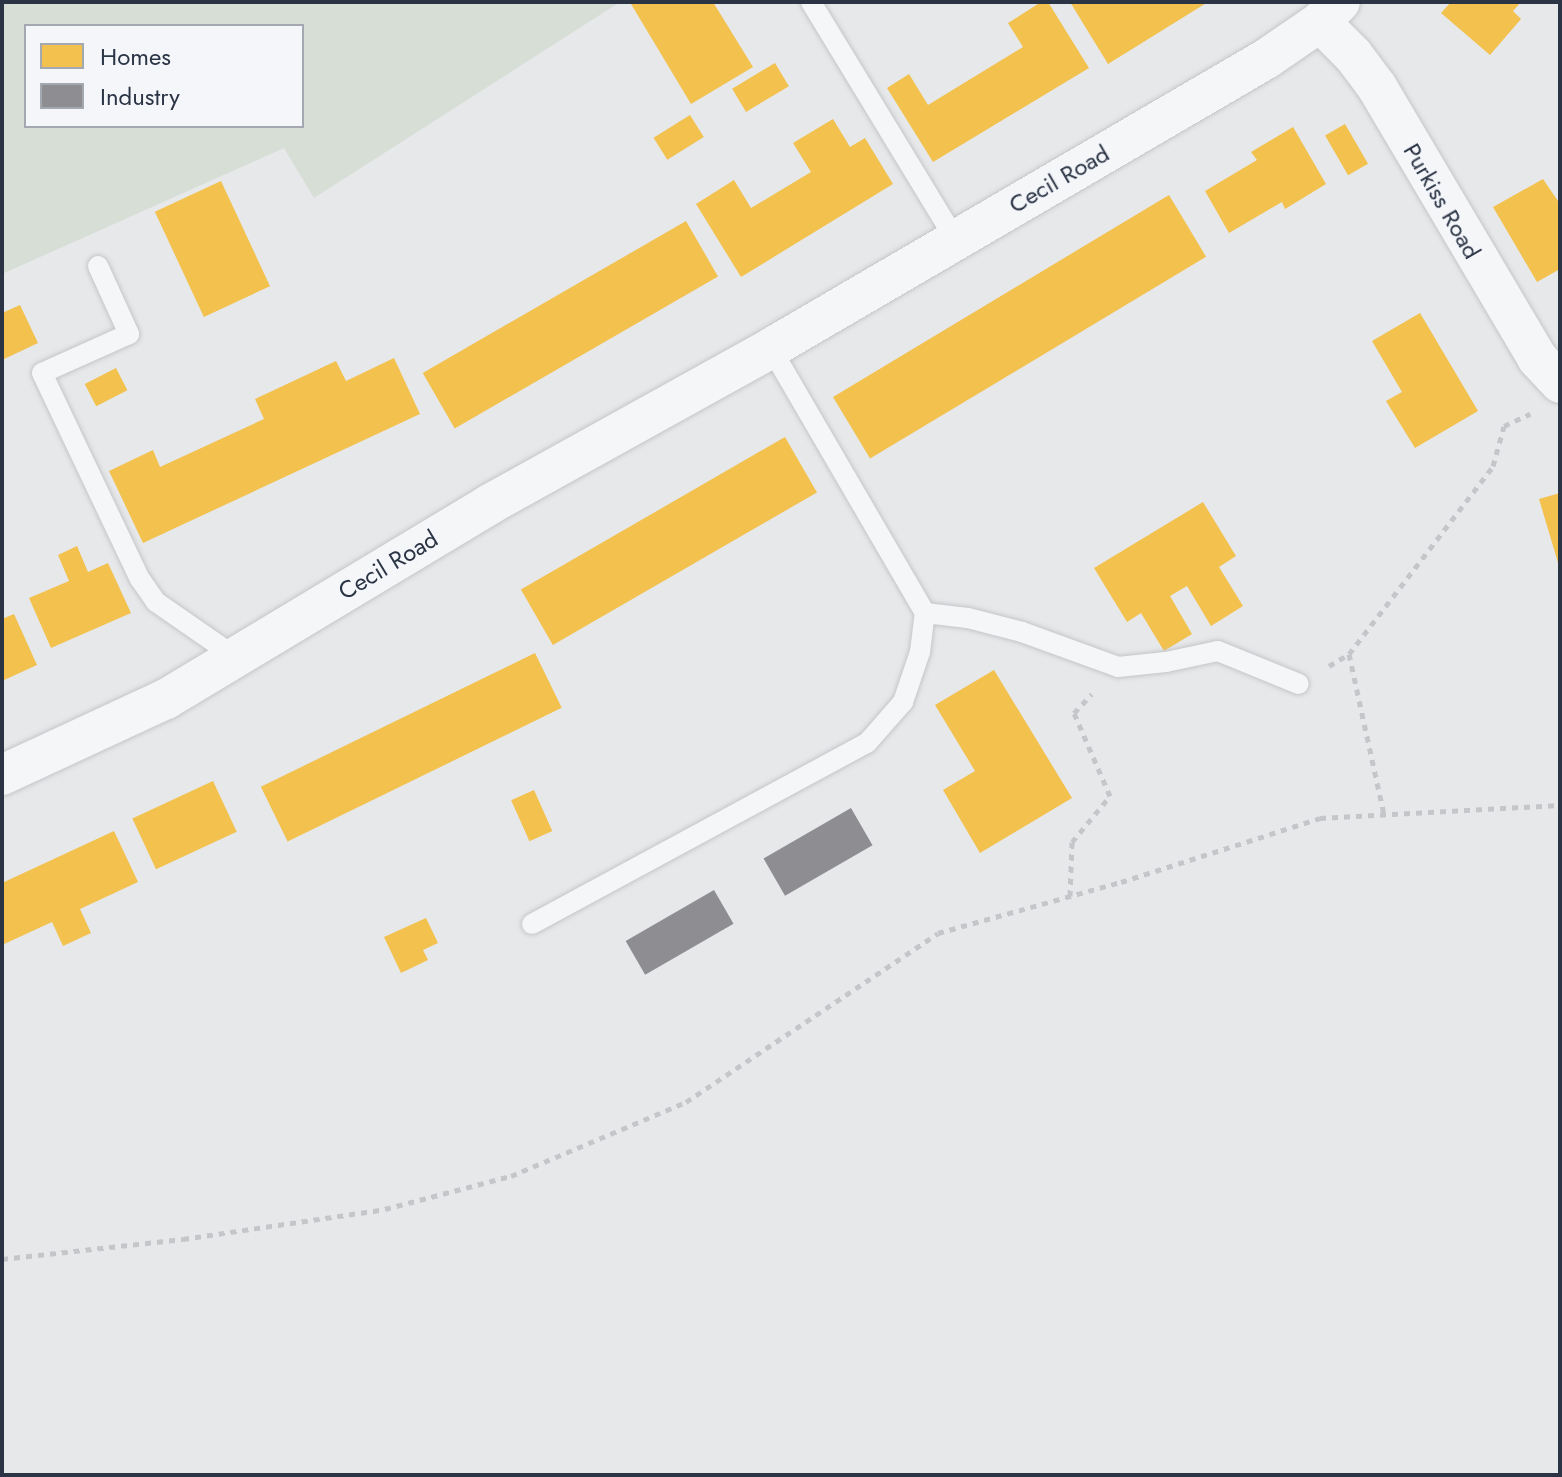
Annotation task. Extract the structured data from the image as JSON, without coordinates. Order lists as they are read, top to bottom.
{
  "streets": {
    "street": ["Cecil Road", "Purkiss Road"]
  },
  "crossings": [
    ["Cecil Road", "Purkiss Road"]
  ],
  "legend": ["Homes", "Industry"]
}
